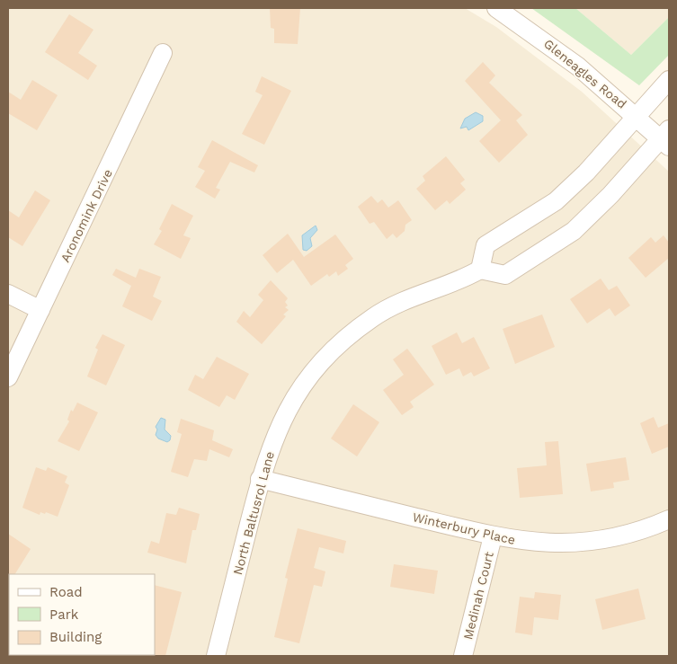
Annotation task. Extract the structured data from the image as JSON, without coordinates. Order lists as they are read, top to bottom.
{
  "streets": {
    "street": [
      "Gleneagles Road",
      "Aronomink Drive",
      "North Baltusrol Lane",
      "Winterbury Place",
      "Medinah Court"
    ]
  },
  "crossings": [
    ["North Baltusrol Lane", "Winterbury Place"],
    ["Winterbury Place", "Medinah Court"]
  ],
  "legend": ["Road", "Park", "Building"]
}
